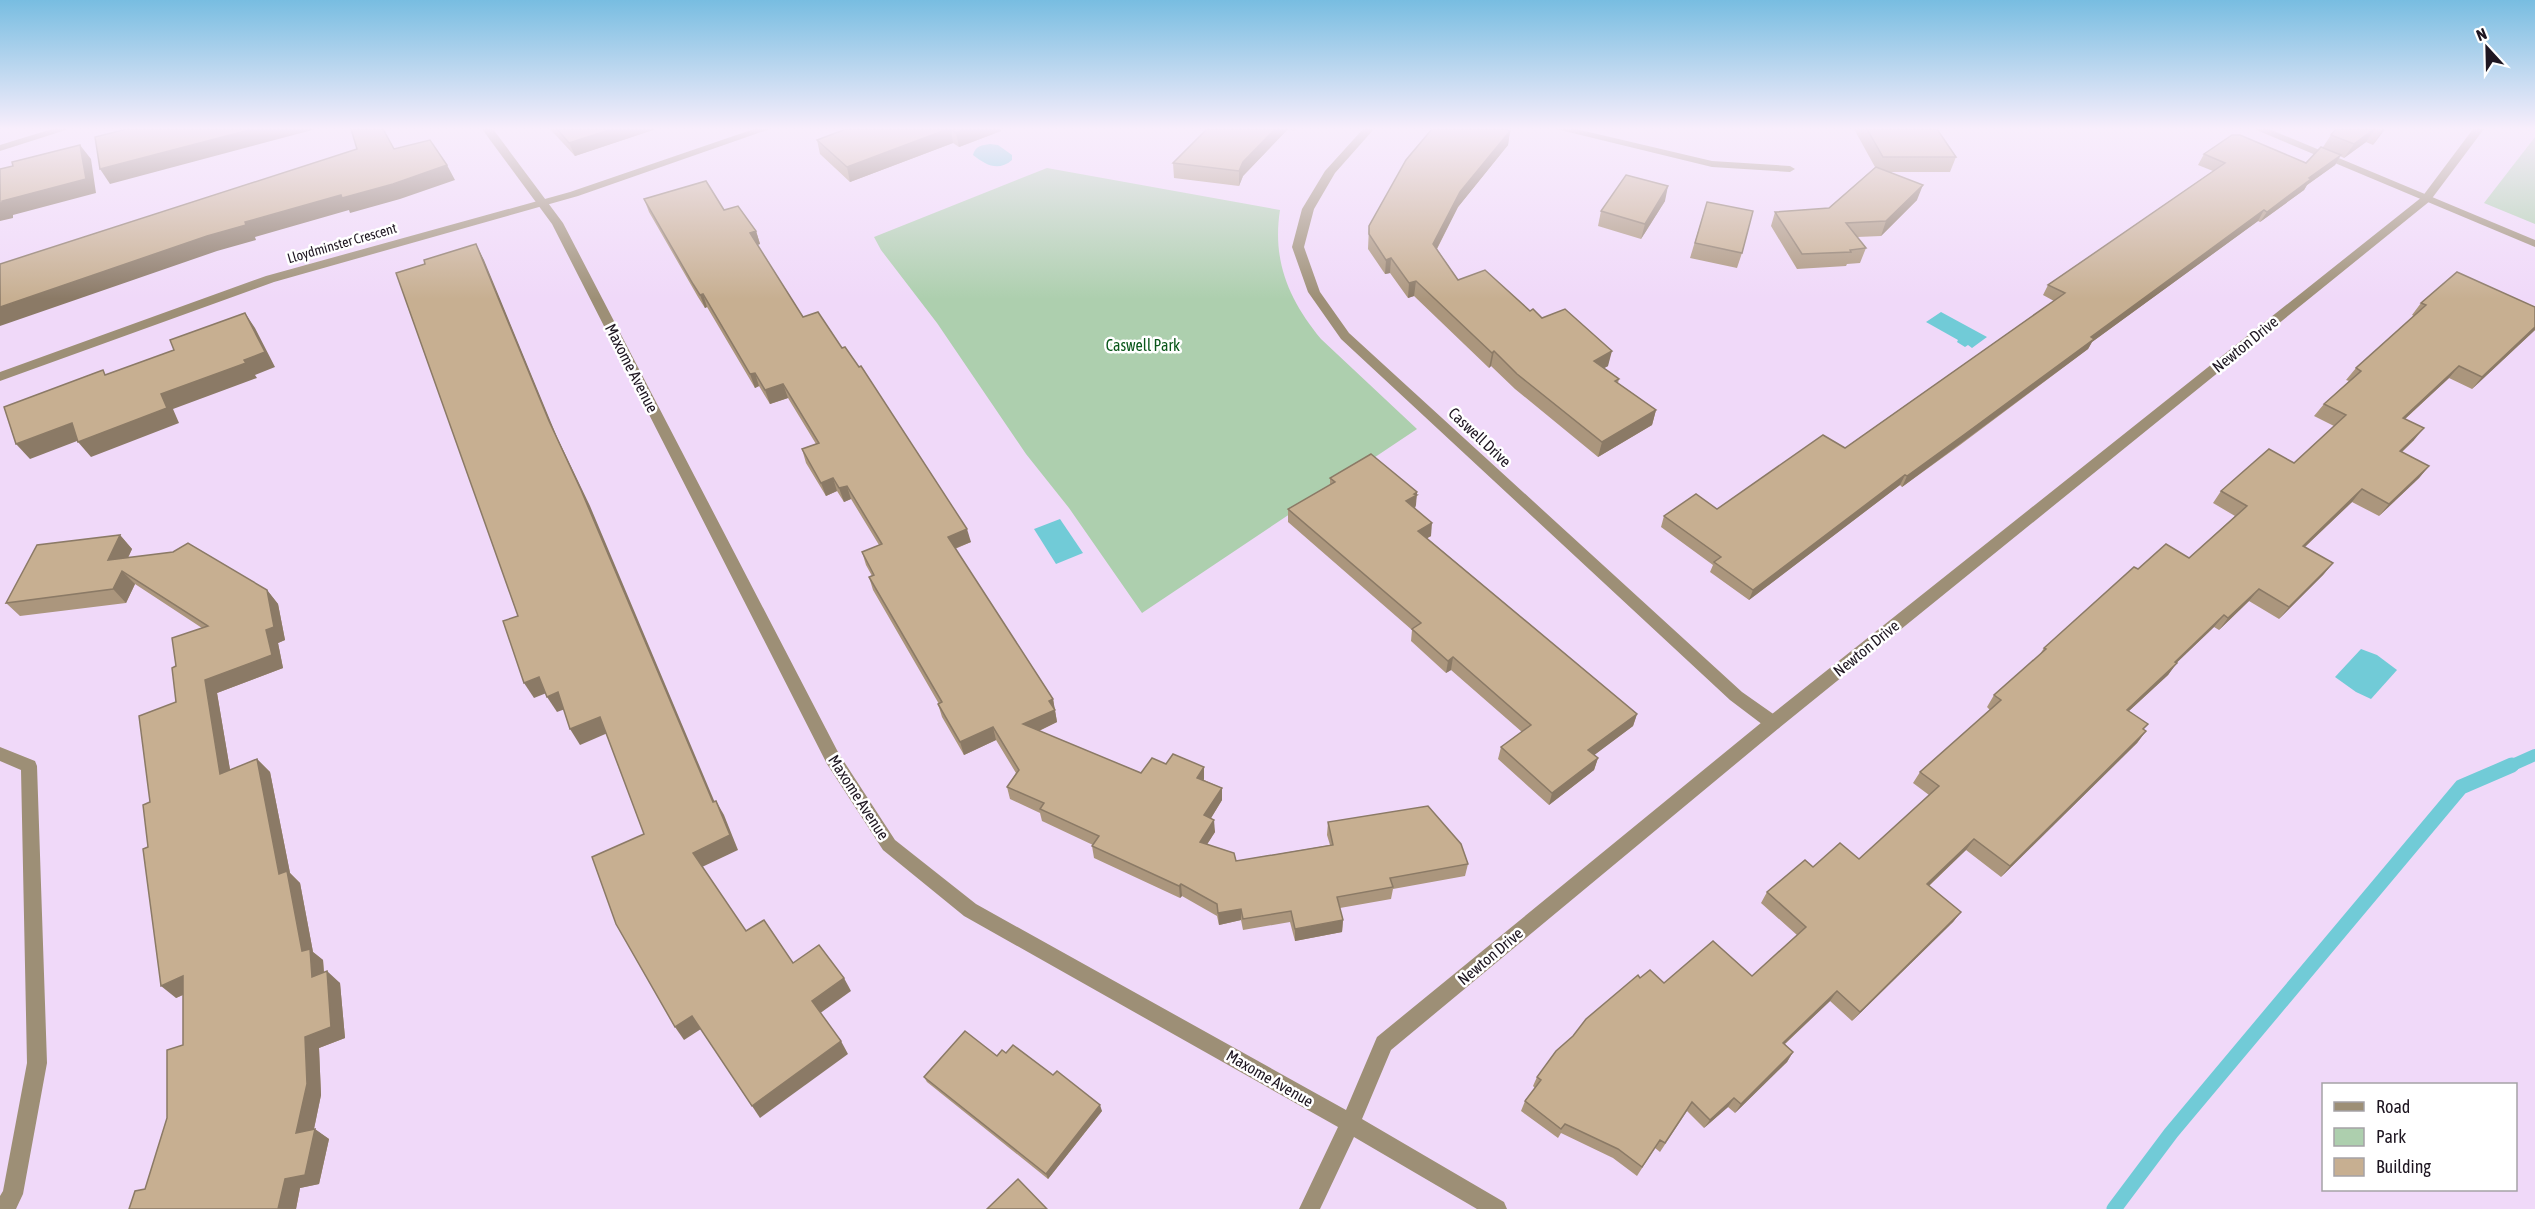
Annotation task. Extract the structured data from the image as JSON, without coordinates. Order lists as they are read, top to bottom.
{
  "streets": {
    "street": [
      "Lloydminster Crescent",
      "Newton Drive",
      "Maxome Avenue",
      "Caswell Drive"
    ]
  },
  "crossings": [
    ["Lloydminster Crescent", "Maxome Avenue"],
    ["Newton Drive", "Maxome Avenue"],
    ["Newton Drive", "Caswell Drive"]
  ],
  "parks": ["Caswell Park"],
  "legend": ["Road", "Park", "Building"],
  "north": "top"
}
